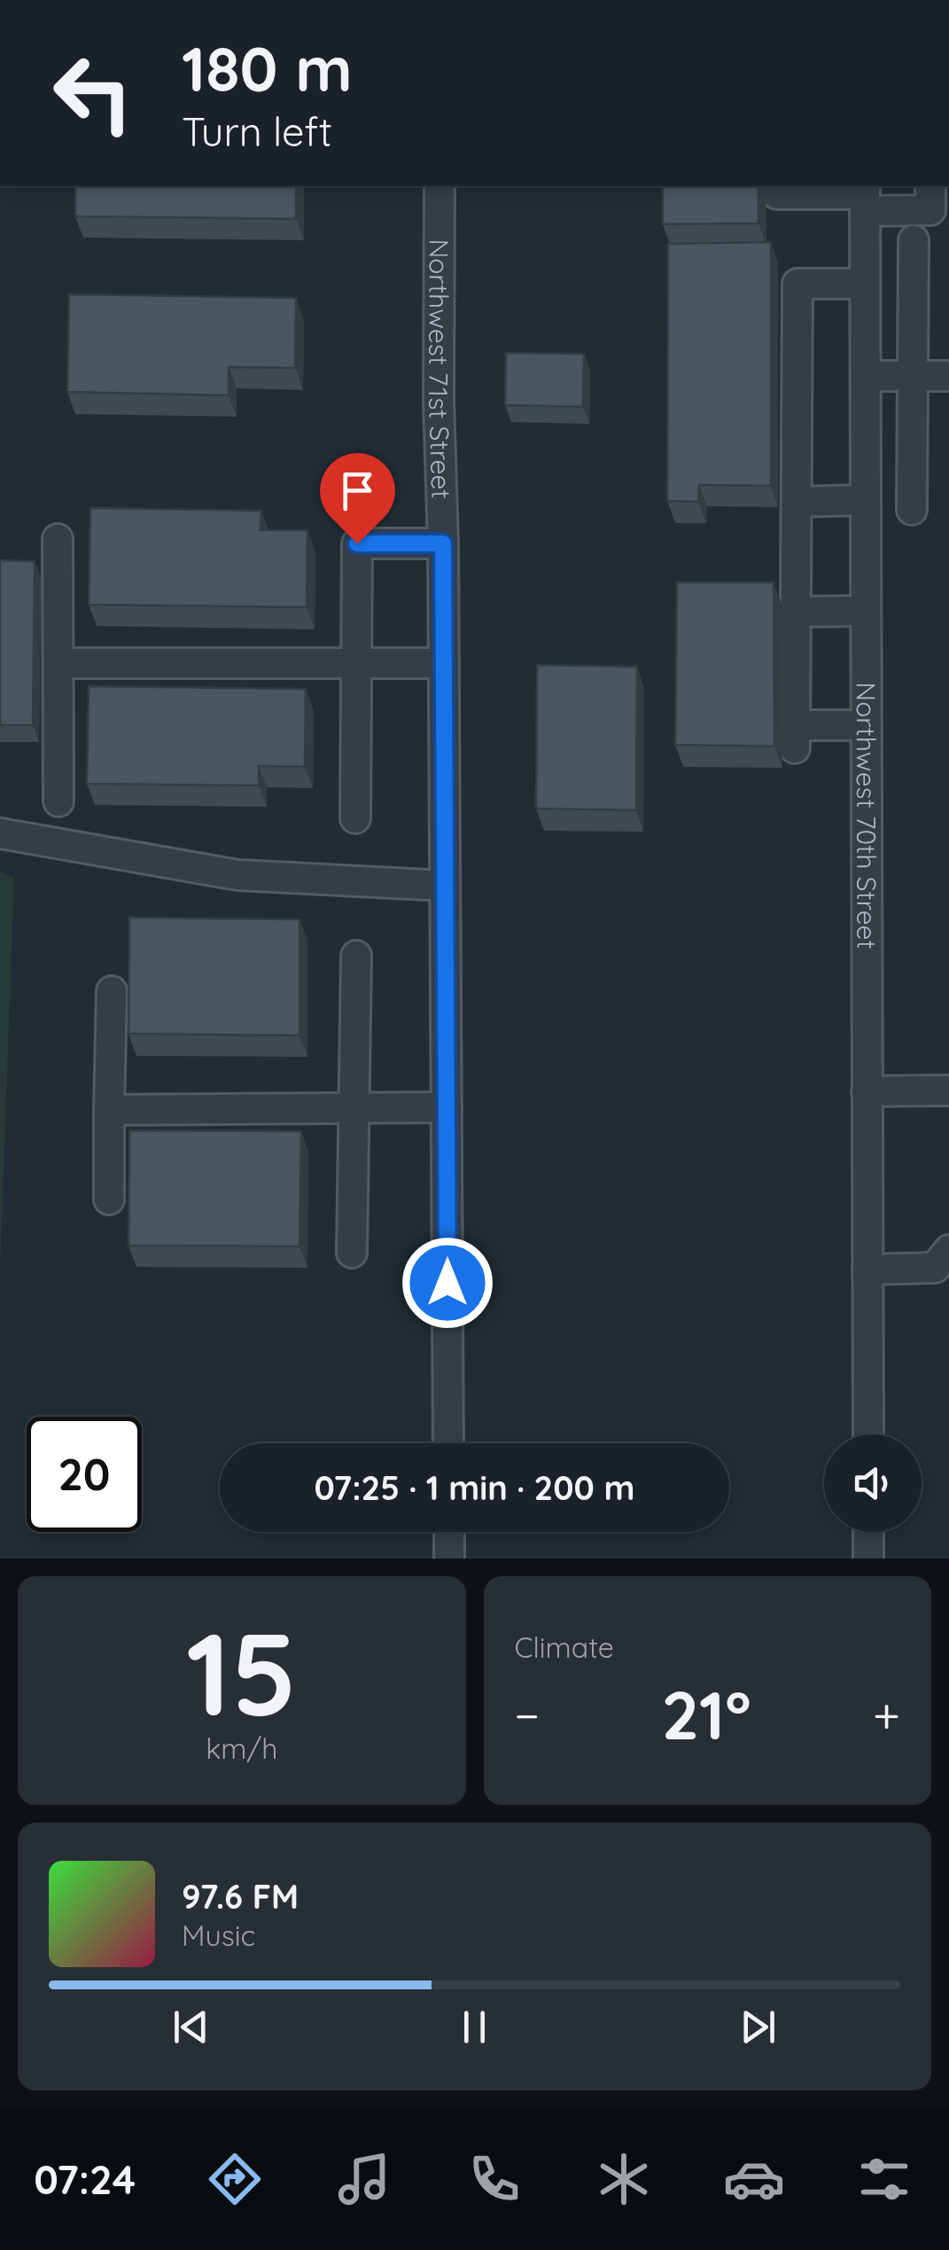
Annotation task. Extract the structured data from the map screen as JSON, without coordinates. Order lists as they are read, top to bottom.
{
  "streets": {
    "street": ["Northwest 71st Street", "Northwest 70th Street"]
  },
  "page": {
    "turn": ["180 m", "Turn left"],
    "limit": "20",
    "trip": "07:25 · 1 min · 200 m",
    "tile": [
      ["15", "km/h"],
      "Climate"
    ],
    "heat": ["−", "21°", "+"],
    "song": ["97.6 FM", "Music"],
    "tabs": "07:24"
  }
}
